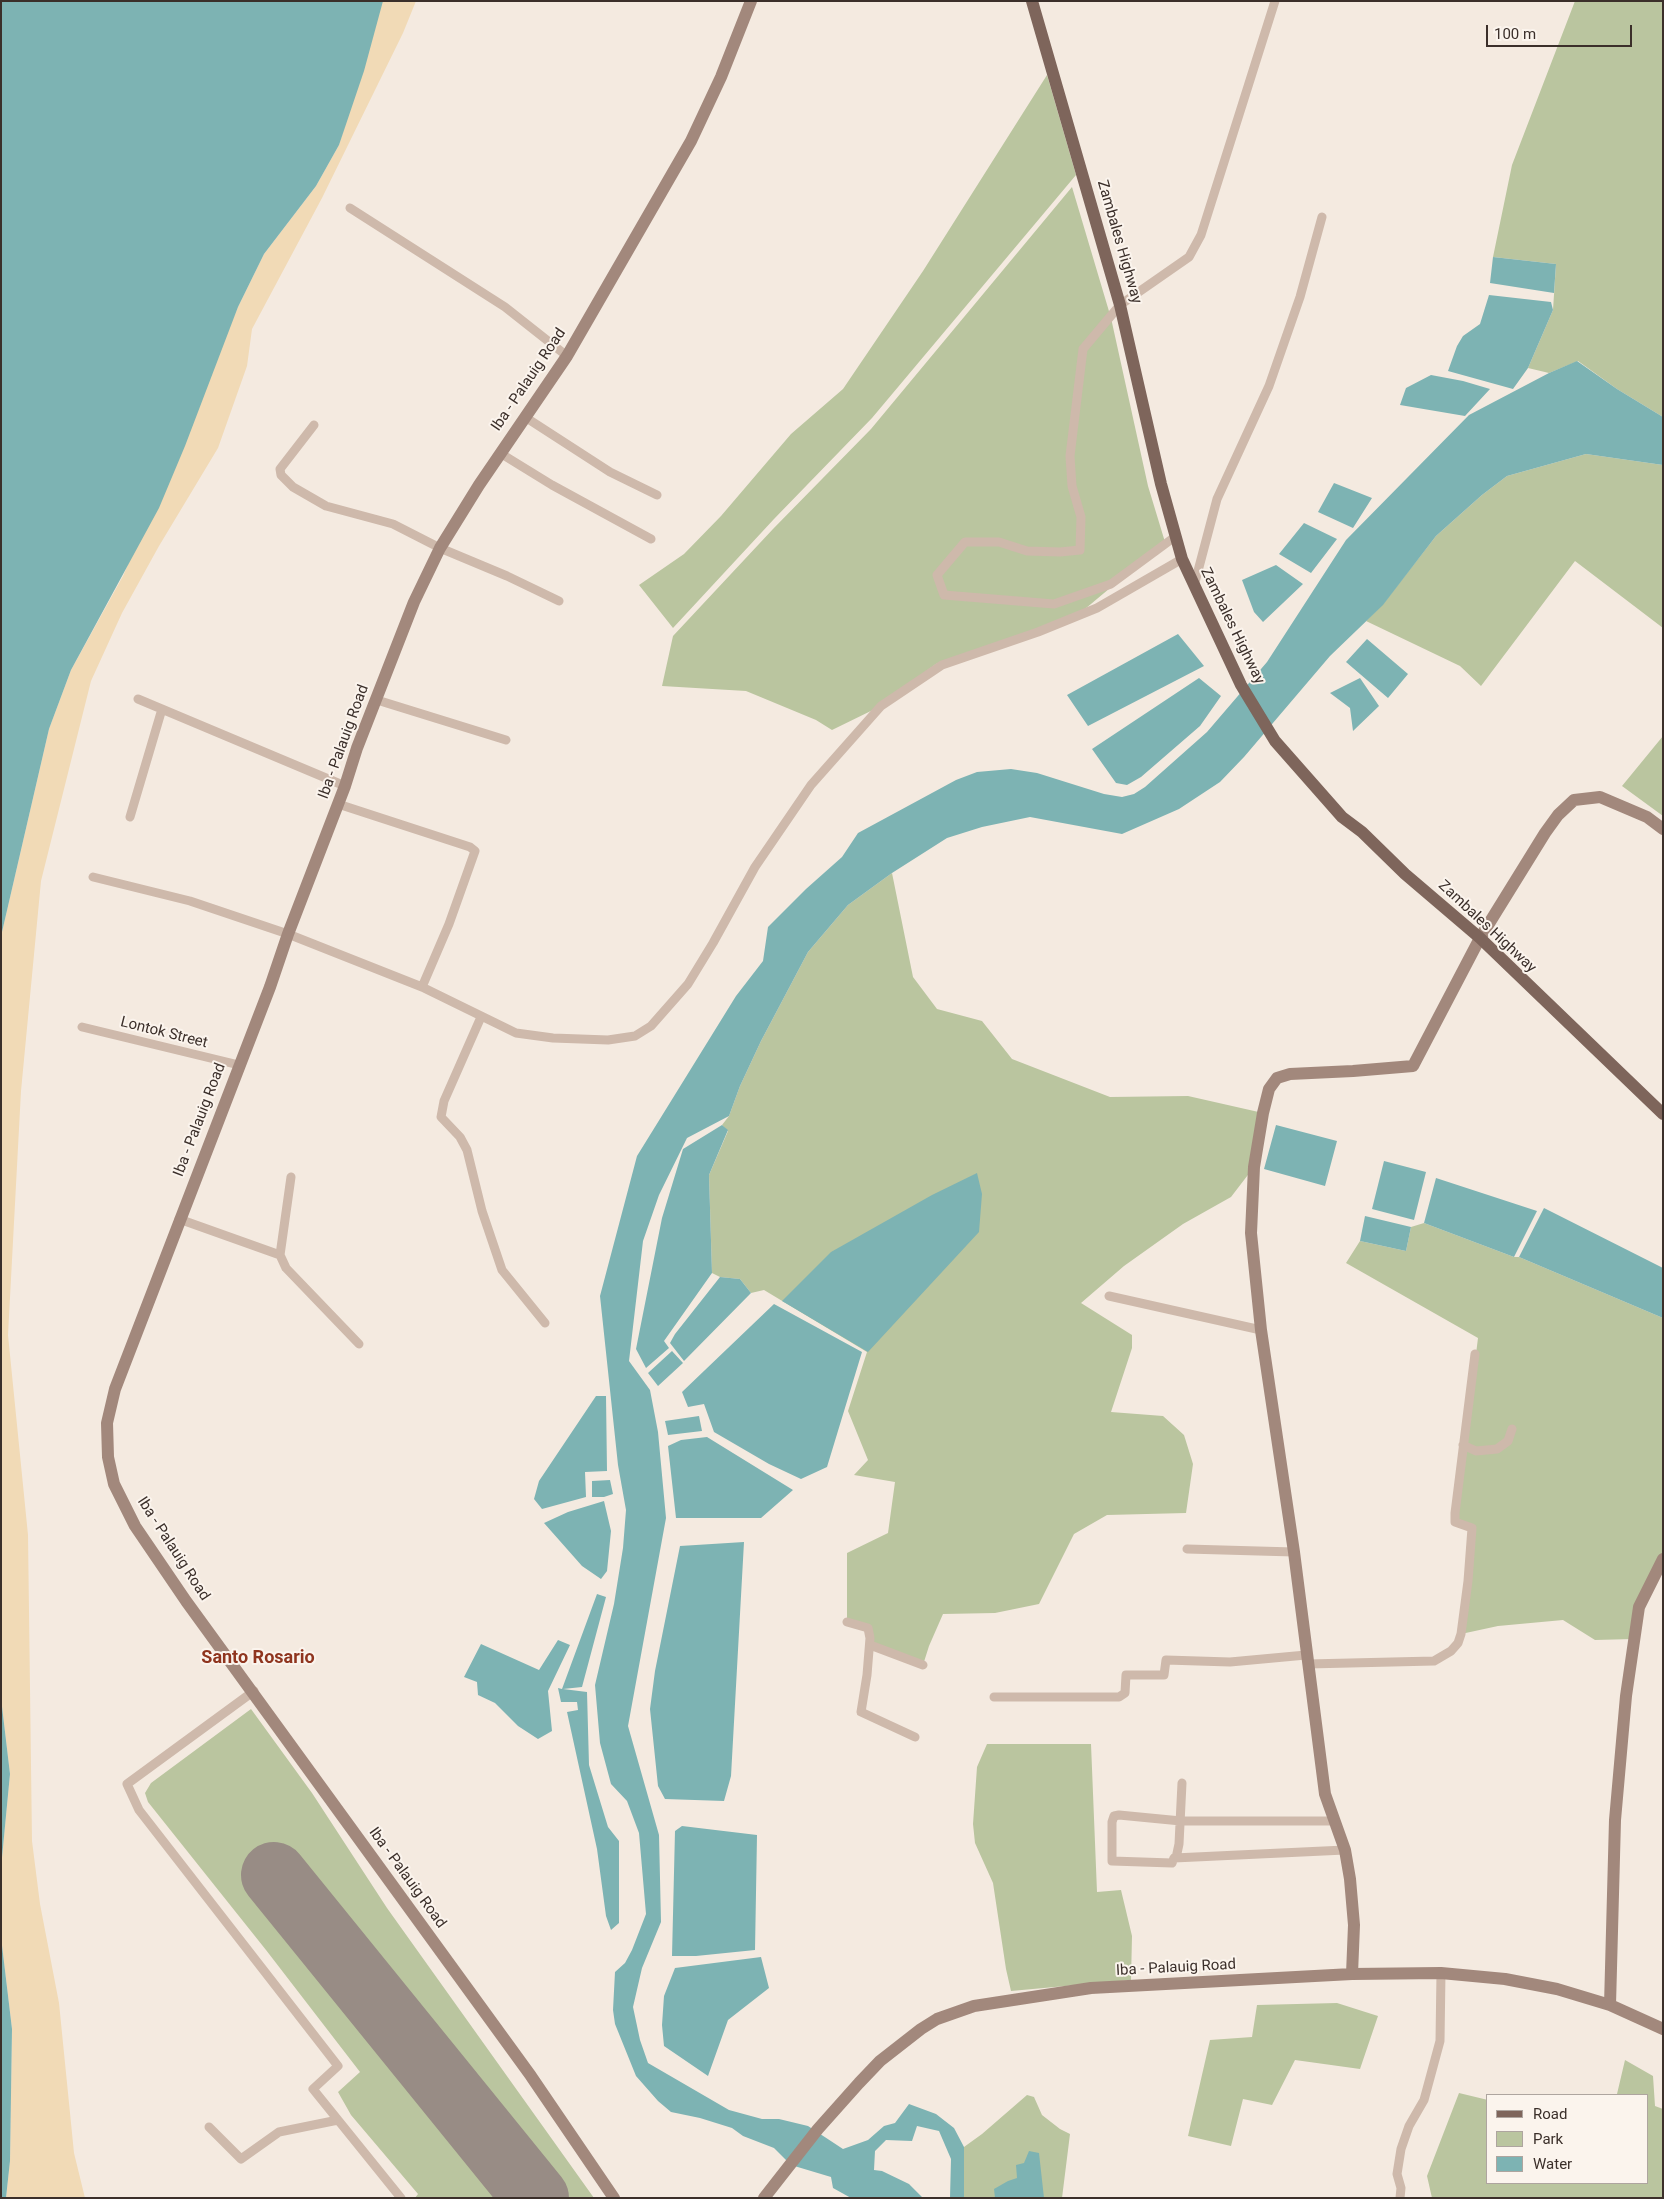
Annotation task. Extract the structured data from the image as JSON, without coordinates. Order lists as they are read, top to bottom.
{
  "streets": {
    "main road": ["Zambales Highway", "Iba - Palauig Road"],
    "street": ["Lontok Street"]
  },
  "crossings": [
    ["Iba - Palauig Road", "Lontok Street"]
  ],
  "districts": ["Santo Rosario"],
  "legend": ["Road", "Park", "Water"],
  "scale_bar": "100 m"
}
